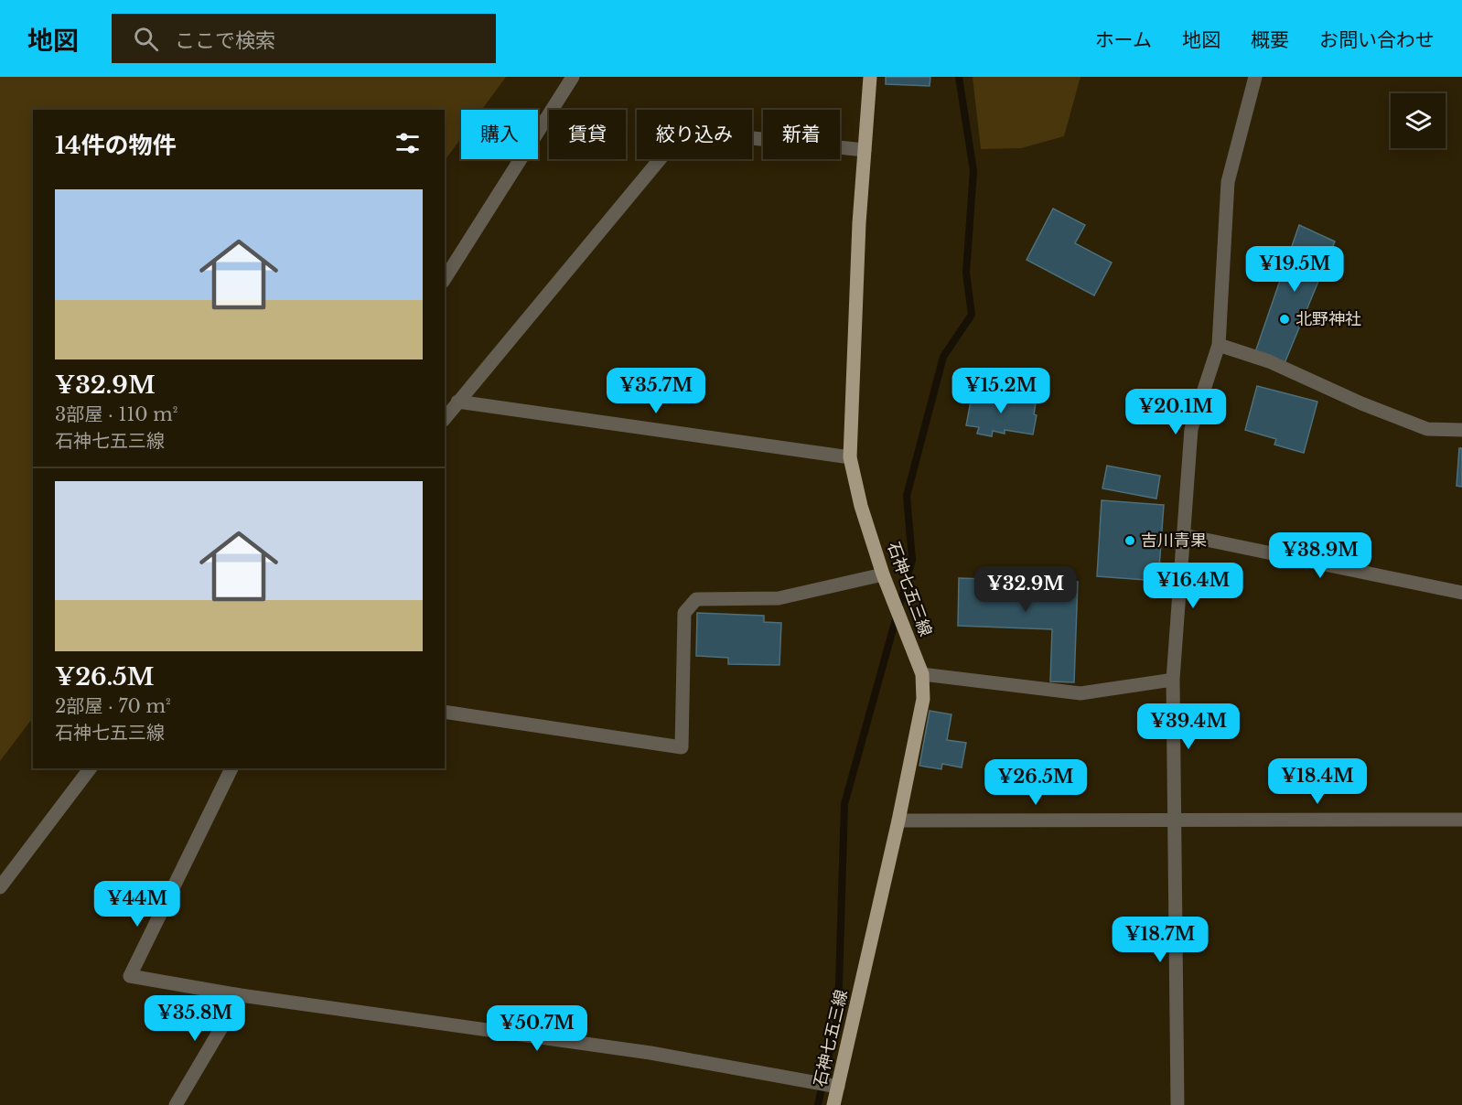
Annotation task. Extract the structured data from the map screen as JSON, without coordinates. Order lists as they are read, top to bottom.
{
  "streets": {
    "main road": ["石神七五三線"]
  },
  "places": ["北野神社", "吉川青果"],
  "page": {
    "header": "地図",
    "search": "ここで検索",
    "nav": [
      "ホーム",
      "地図",
      "概要",
      "お問い合わせ"
    ],
    "chip": [
      "購入",
      "賃貸",
      "絞り込み",
      "新着"
    ],
    "heading": "14件の物件",
    "list": [
      {
        "name": "¥32.9M",
        "note": "3部屋 · 110 m² · 石神七五三線"
      },
      {
        "name": "¥26.5M",
        "note": "2部屋 · 70 m² · 石神七五三線"
      }
    ],
    "price": [
      "¥19.5M",
      "¥35.7M",
      "¥15.2M",
      "¥20.1M",
      "¥38.9M",
      "¥16.4M",
      "¥32.9M",
      "¥39.4M",
      "¥18.4M",
      "¥26.5M",
      "¥44M",
      "¥18.7M",
      "¥35.8M",
      "¥50.7M"
    ]
  }
}
